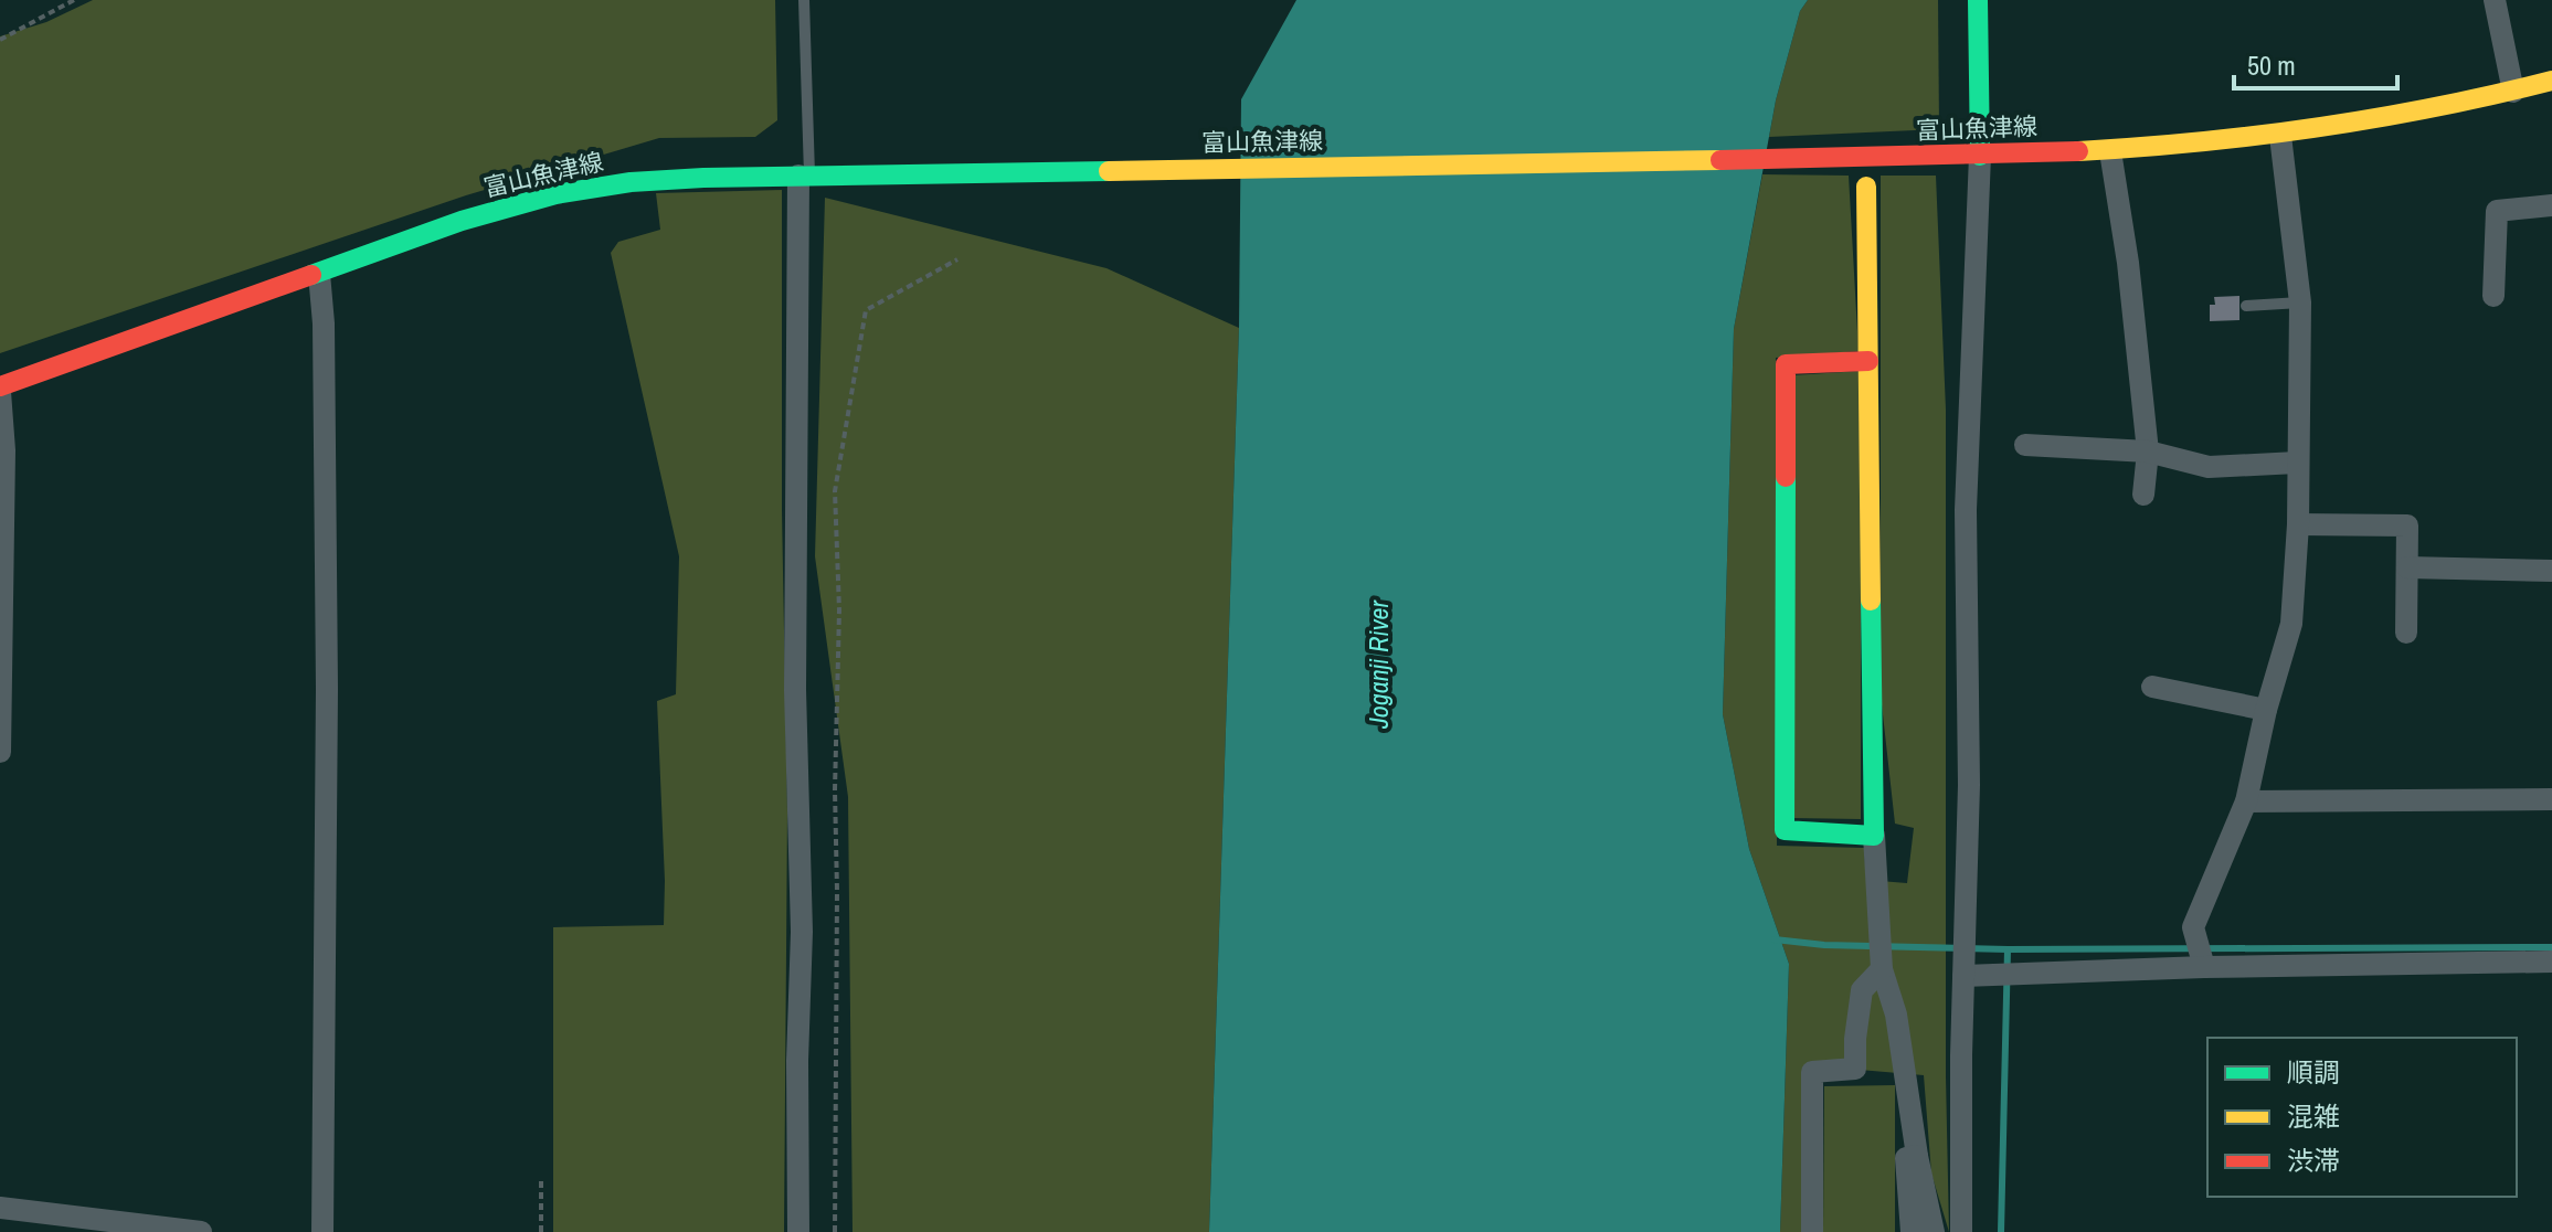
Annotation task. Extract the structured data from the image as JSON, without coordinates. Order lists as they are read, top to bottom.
{
  "streets": {
    "main road": ["富山魚津線"]
  },
  "water": ["Joganji River"],
  "legend": ["順調", "混雑", "渋滞"],
  "scale_bar": "50 m"
}
